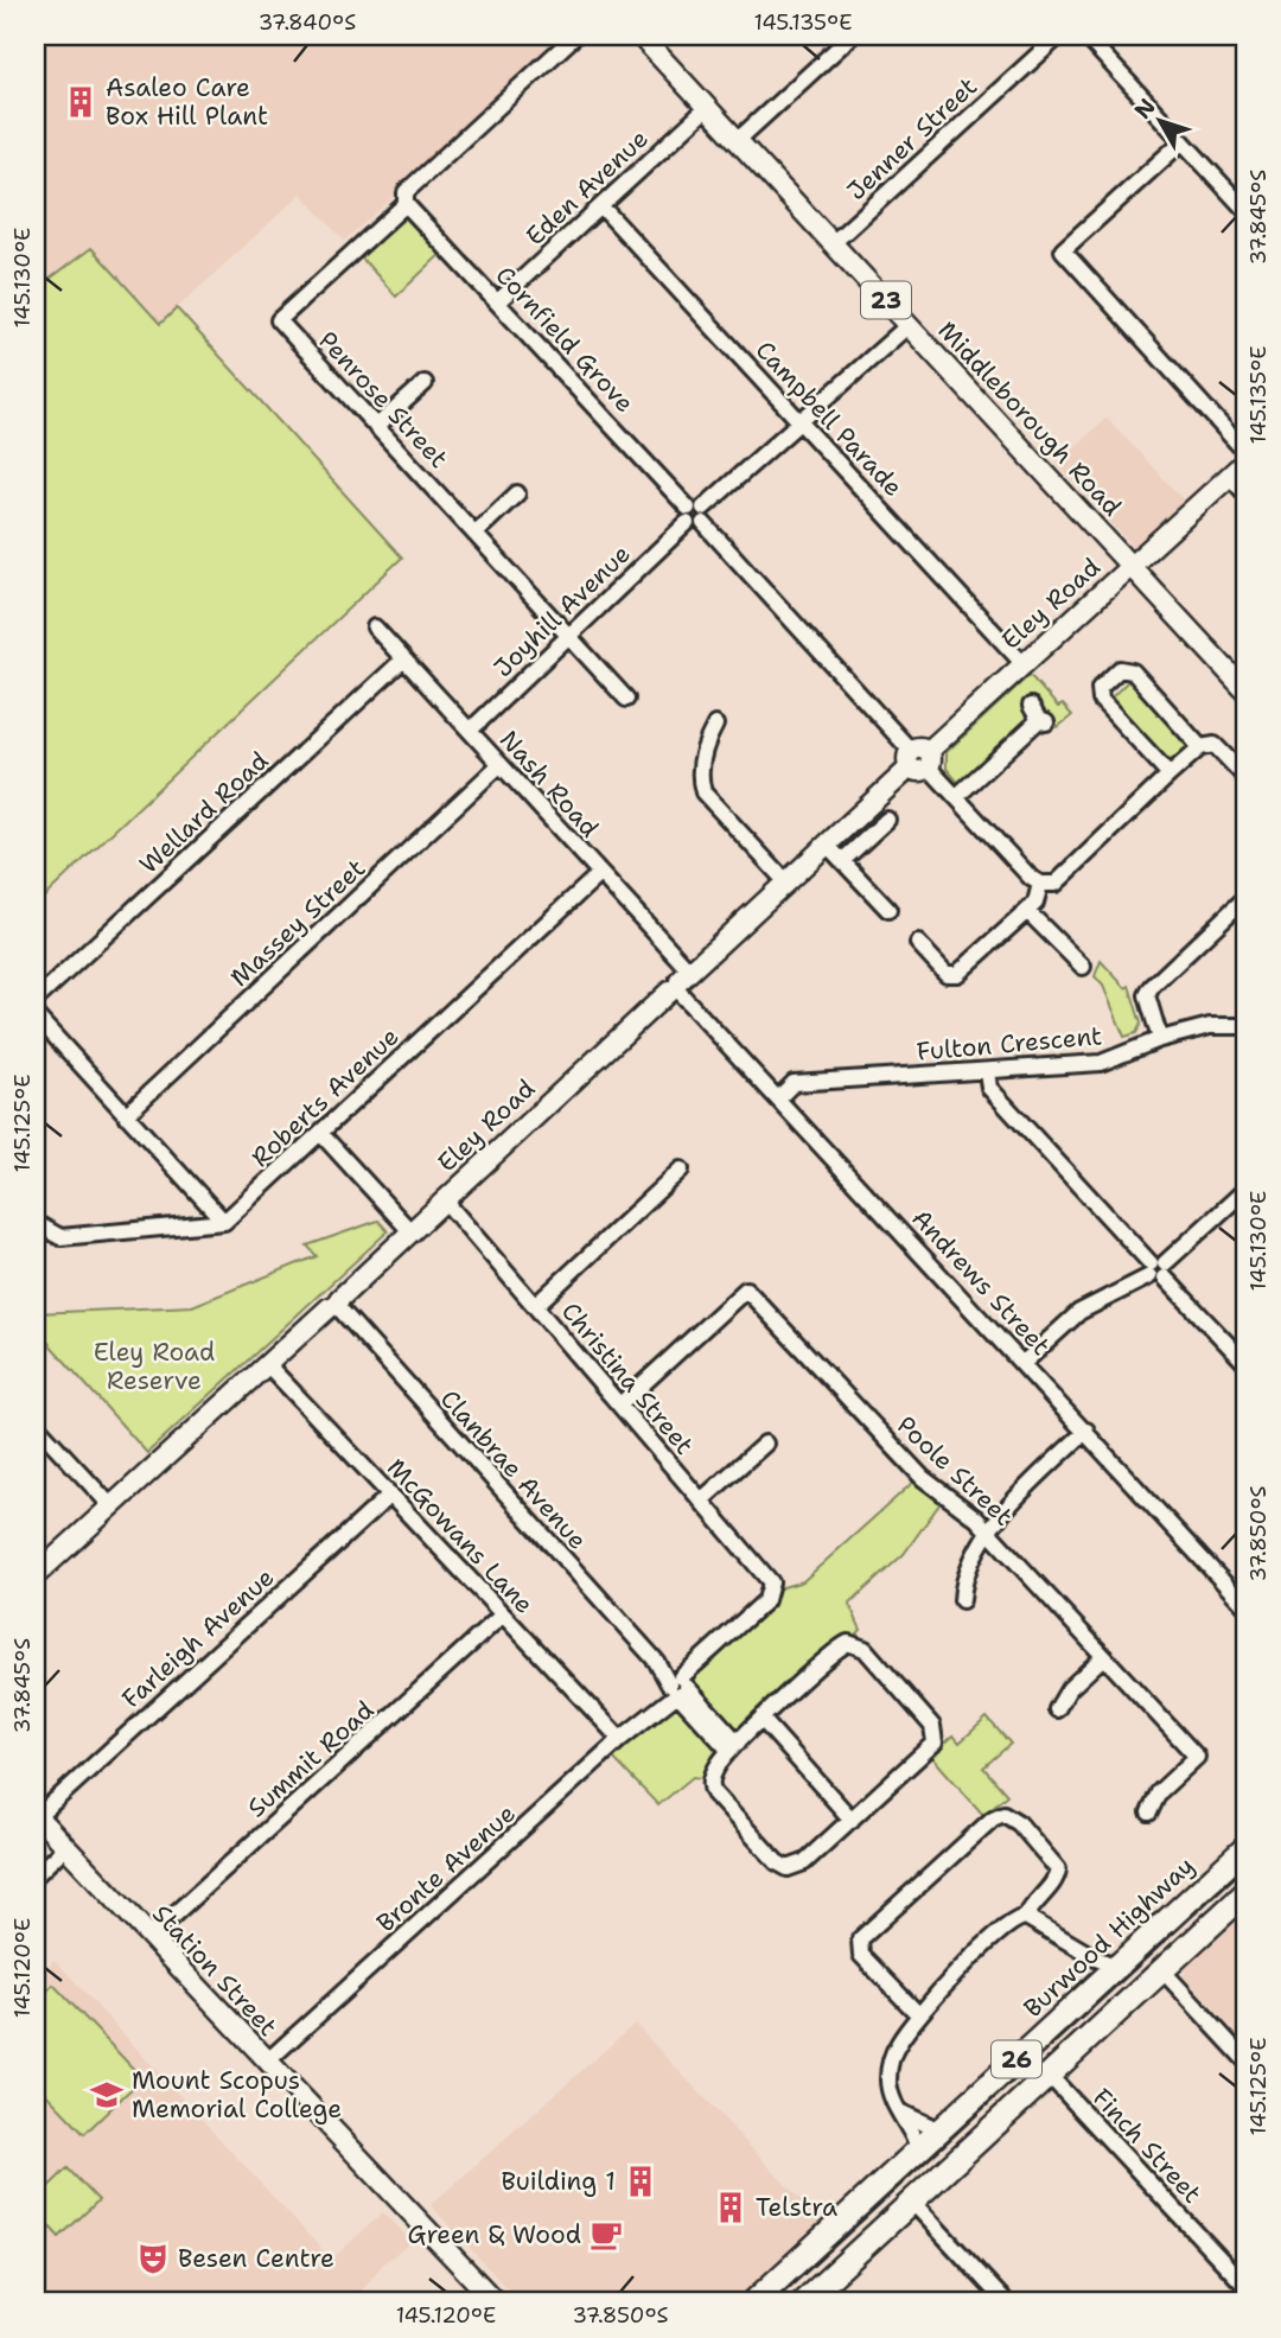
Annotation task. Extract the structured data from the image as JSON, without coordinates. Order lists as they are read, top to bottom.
{
  "streets": {
    "highway": ["Burwood Highway", "26"],
    "main road": [
      "23",
      "Middleborough Road",
      "Eley Road",
      "Station Street"
    ],
    "street": [
      "Jenner Street",
      "Eden Avenue",
      "Cornfield Grove",
      "Penrose Street",
      "Campbell Parade",
      "Joyhill Avenue",
      "Nash Road",
      "Wellard Road",
      "Massey Street",
      "Fulton Crescent",
      "Roberts Avenue",
      "Andrews Street",
      "Christina Street",
      "Clanbrae Avenue",
      "Poole Street",
      "McGowans Lane",
      "Farleigh Avenue",
      "Summit Road",
      "Bronte Avenue",
      "Finch Street"
    ]
  },
  "crossings": [
    ["Jenner Street", "Middleborough Road"],
    ["Eden Avenue", "Cornfield Grove"],
    ["Eden Avenue", "Campbell Parade"],
    ["Eden Avenue", "Middleborough Road"],
    ["Cornfield Grove", "Penrose Street"],
    ["Cornfield Grove", "Eley Road"],
    ["Cornfield Grove", "Joyhill Avenue"],
    ["Penrose Street", "Joyhill Avenue"],
    ["Campbell Parade", "Eley Road"],
    ["Campbell Parade", "Joyhill Avenue"],
    ["Middleborough Road", "Eley Road"],
    ["Middleborough Road", "Joyhill Avenue"],
    ["Eley Road", "Nash Road"],
    ["Eley Road", "Andrews Street"],
    ["Eley Road", "Christina Street"],
    ["Eley Road", "Clanbrae Avenue"],
    ["Eley Road", "McGowans Lane"],
    ["Joyhill Avenue", "Nash Road"],
    ["Nash Road", "Wellard Road"],
    ["Nash Road", "Massey Street"],
    ["Nash Road", "Roberts Avenue"],
    ["Nash Road", "Andrews Street"],
    ["Fulton Crescent", "Andrews Street"],
    ["Christina Street", "Poole Street"],
    ["Christina Street", "Bronte Avenue"],
    ["Clanbrae Avenue", "Bronte Avenue"],
    ["McGowans Lane", "Farleigh Avenue"],
    ["McGowans Lane", "Summit Road"],
    ["McGowans Lane", "Bronte Avenue"],
    ["Farleigh Avenue", "Station Street"],
    ["Summit Road", "Station Street"],
    ["Bronte Avenue", "Station Street"],
    ["26", "Finch Street"]
  ],
  "parks": ["Eley Road Reserve"],
  "places": {
    "building": ["Asaleo Care Box Hill Plant", "Building 1", "Telstra"],
    "school or university": ["Mount Scopus Memorial College"],
    "cafe": ["Green & Wood"],
    "theatre": ["Besen Centre"]
  },
  "north": "top left",
  "coordinates": [
    "37.840°S",
    "145.135°E",
    "37.845°S",
    "145.130°E",
    "145.125°E",
    "37.850°S",
    "145.120°E"
  ]
}
